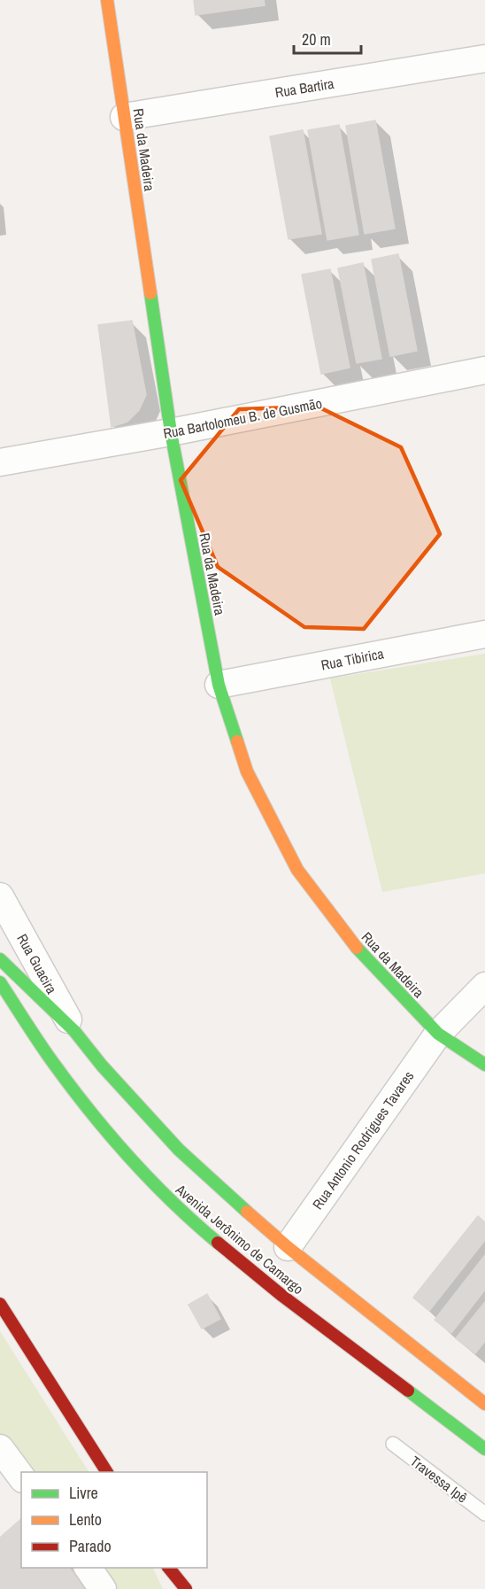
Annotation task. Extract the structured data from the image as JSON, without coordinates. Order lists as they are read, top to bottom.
{
  "streets": {
    "main road": ["Rua da Madeira", "Avenida Jerônimo de Camargo"],
    "street": [
      "Rua Bartira",
      "Rua Bartolomeu B. de Gusmão",
      "Rua Tibirica",
      "Rua Guacira",
      "Rua Antonio Rodrigues Tavares"
    ],
    "lane": ["Travessa Ipê"]
  },
  "crossings": [
    ["Rua Bartira", "Rua da Madeira"],
    ["Rua da Madeira", "Rua Bartolomeu B. de Gusmão"],
    ["Rua da Madeira", "Rua Tibirica"],
    ["Rua da Madeira", "Rua Antonio Rodrigues Tavares"],
    ["Rua Guacira", "Avenida Jerônimo de Camargo"],
    ["Rua Antonio Rodrigues Tavares", "Avenida Jerônimo de Camargo"]
  ],
  "legend": ["Livre", "Lento", "Parado"],
  "scale_bar": "20 m"
}
